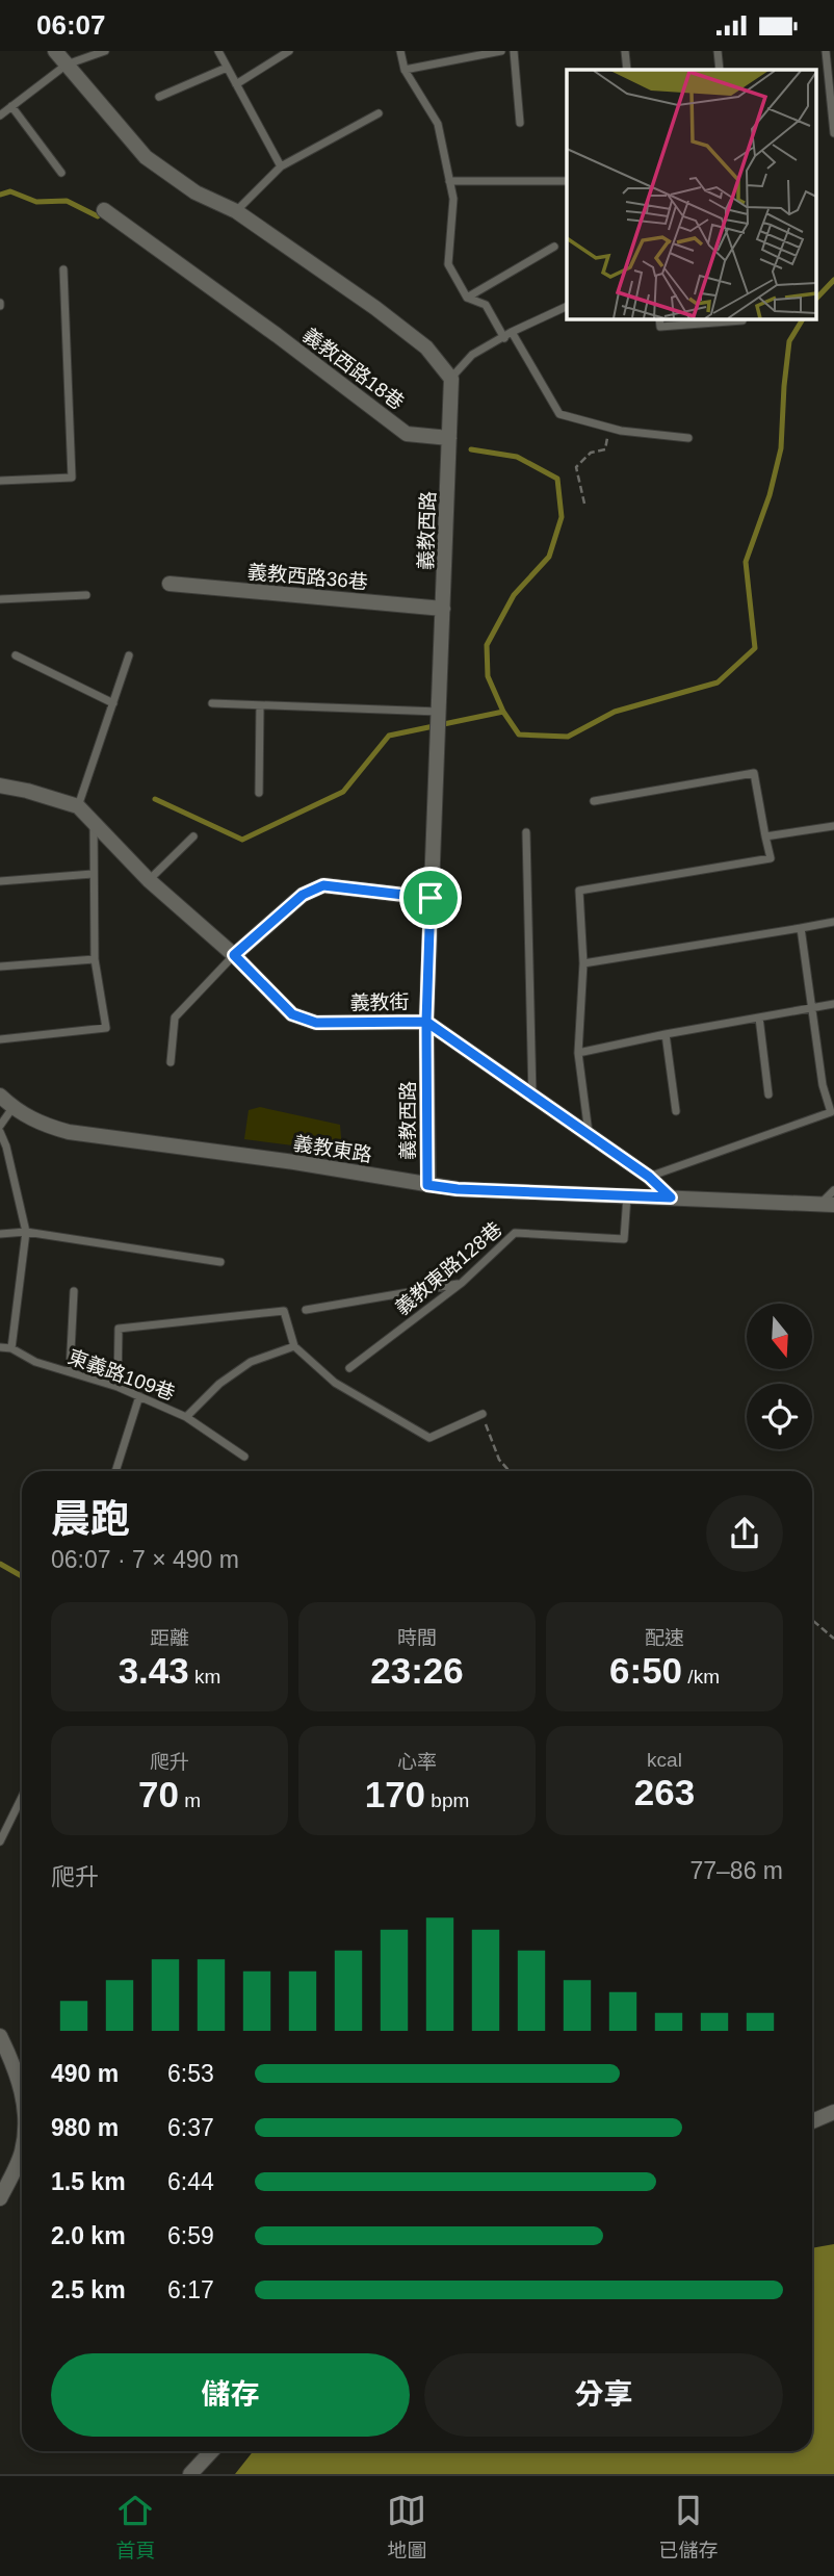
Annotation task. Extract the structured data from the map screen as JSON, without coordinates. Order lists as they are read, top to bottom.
{
  "streets": {
    "street": [
      "義教西路18巷",
      "義教西路",
      "義教西路36巷",
      "義教街",
      "義教東路"
    ],
    "lane": ["義教東路128巷", "東義路109巷"]
  },
  "crossings": [
    ["義教西路18巷", "義教西路"],
    ["義教西路", "義教西路36巷"],
    ["義教西路", "義教街"],
    ["義教西路", "義教東路"],
    ["義教街", "義教東路"],
    ["義教東路", "義教東路128巷"]
  ],
  "north": "bottom",
  "page": {
    "status": "06:07",
    "heading": ["晨跑", "06:07 · 7 × 490 m"],
    "stats": [
      ["距離", "3.43 km"],
      ["時間", "23:26"],
      ["配速", "6:50 /km"],
      ["爬升", "70 m"],
      ["心率", "170 bpm"],
      ["kcal", "263"]
    ],
    "chart": ["爬升", "77–86 m"],
    "list": [
      {
        "name": "490 m",
        "note": "6:53"
      },
      {
        "name": "980 m",
        "note": "6:37"
      },
      {
        "name": "1.5 km",
        "note": "6:44"
      },
      {
        "name": "2.0 km",
        "note": "6:59"
      },
      {
        "name": "2.5 km",
        "note": "6:17"
      }
    ],
    "buttons": ["儲存", "分享"],
    "tabs": ["首頁", "地圖", "已儲存"]
  }
}
